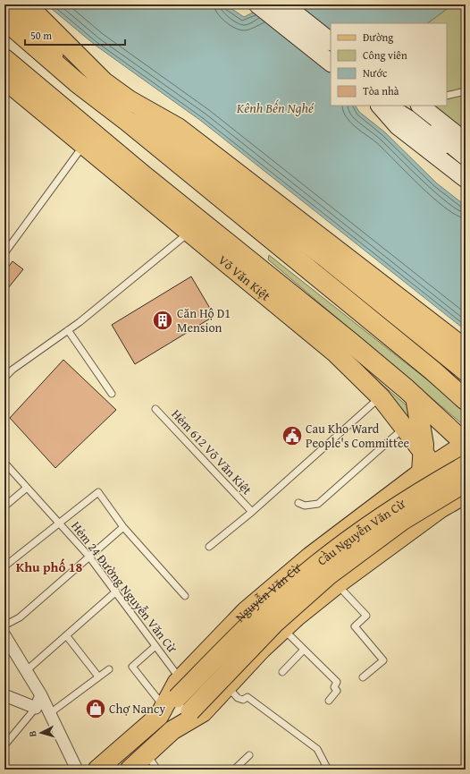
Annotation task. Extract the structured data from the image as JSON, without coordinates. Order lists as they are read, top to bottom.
{
  "streets": {
    "highway": ["Võ Văn Kiệt"],
    "main road": ["Cầu Nguyễn Văn Cừ", "Nguyễn Văn Cừ"],
    "lane": ["Hẻm 612 Võ Văn Kiệt", "Hẻm 24 Đường Nguyễn Văn Cừ"]
  },
  "crossings": [
    ["Võ Văn Kiệt", "Hẻm 612 Võ Văn Kiệt"],
    ["Võ Văn Kiệt", "Cầu Nguyễn Văn Cừ"],
    ["Võ Văn Kiệt", "Nguyễn Văn Cừ"],
    ["Cầu Nguyễn Văn Cừ", "Hẻm 24 Đường Nguyễn Văn Cừ"],
    ["Cầu Nguyễn Văn Cừ", "Nguyễn Văn Cừ"],
    ["Hẻm 24 Đường Nguyễn Văn Cừ", "Nguyễn Văn Cừ"]
  ],
  "districts": ["Khu phố 18"],
  "water": ["Kênh Bến Nghé"],
  "places": {
    "building": ["Căn Hộ D1 Mension"],
    "public building": ["Cau Kho Ward People's Committee"],
    "shop": ["Chợ Nancy"]
  },
  "legend": [
    "Đường",
    "Công viên",
    "Nước",
    "Tòa nhà"
  ],
  "scale_bar": "50 m",
  "north": "left"
}
